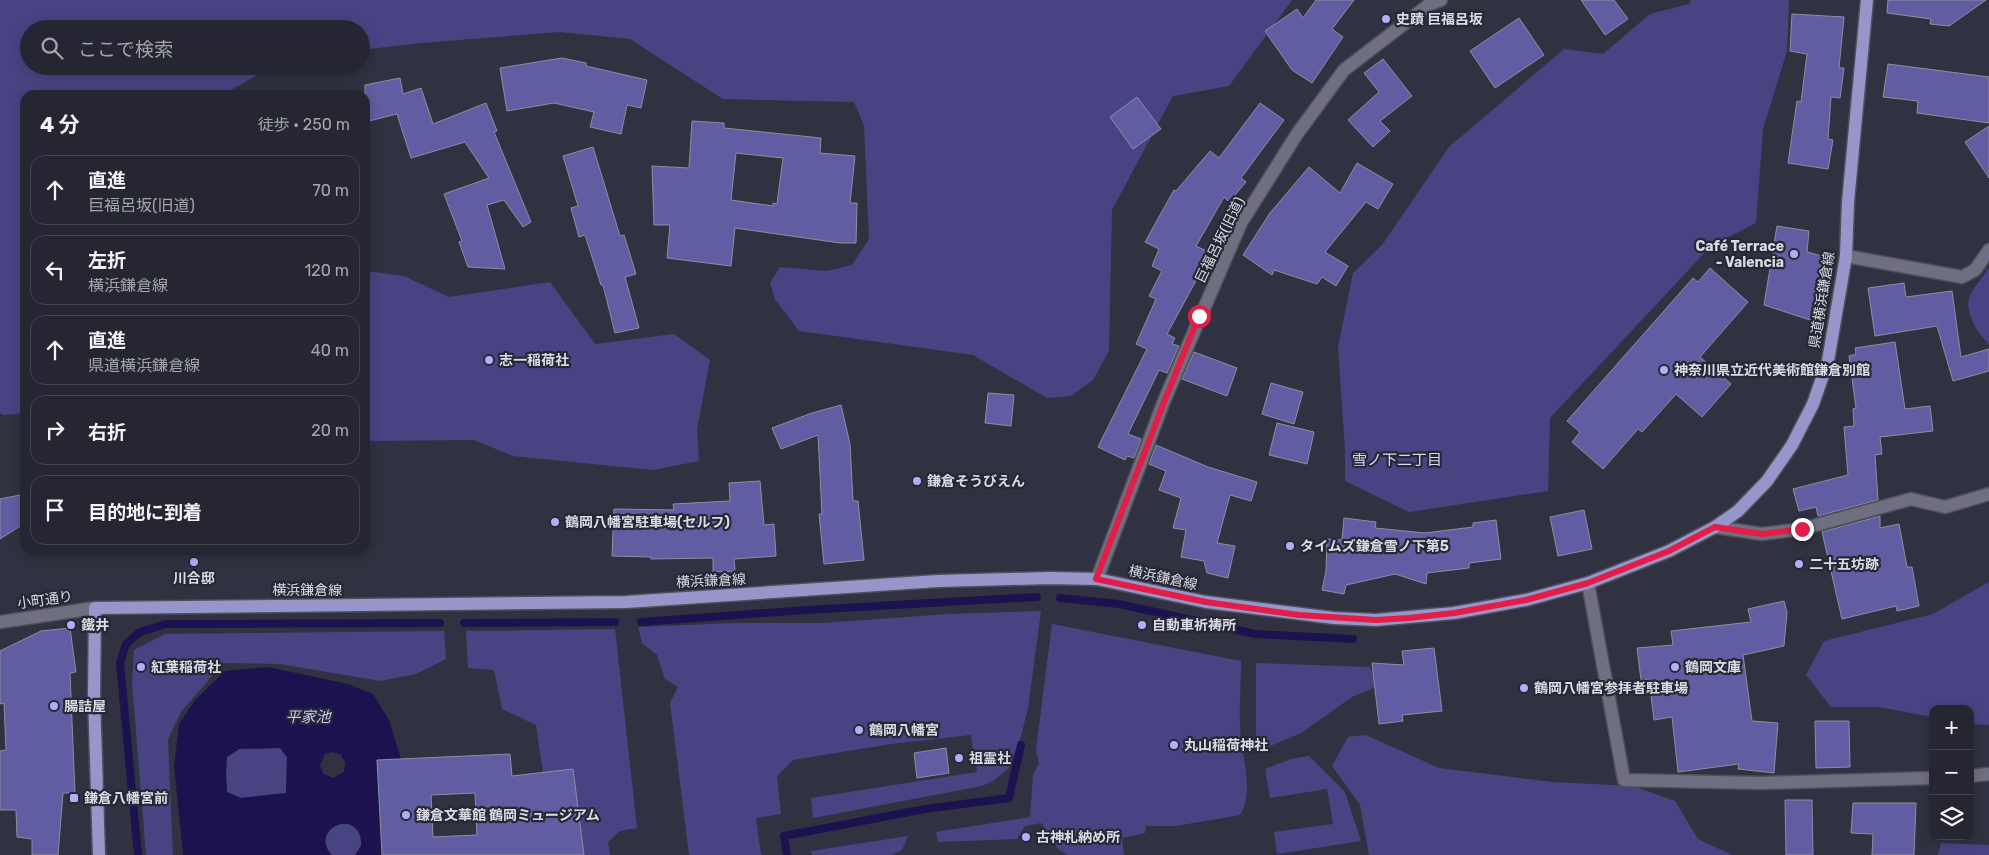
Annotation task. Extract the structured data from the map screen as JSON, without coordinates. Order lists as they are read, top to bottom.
{
  "streets": {
    "main road": ["県道横浜鎌倉線", "横浜鎌倉線"],
    "street": ["巨福呂坂(旧道)", "小町通り"]
  },
  "crossings": [
    ["巨福呂坂(旧道)", "横浜鎌倉線"],
    ["県道横浜鎌倉線", "横浜鎌倉線"],
    ["横浜鎌倉線", "小町通り"]
  ],
  "districts": ["雪ノ下二丁目"],
  "water": ["平家池"],
  "places": {
    "other": [
      "史蹟 巨福呂坂",
      "Café Terrace - Valencia",
      "志一稲荷社",
      "神奈川県立近代美術館鎌倉別館",
      "鎌倉そうびえん",
      "鶴岡八幡宮駐車場(セルフ)",
      "タイムズ鎌倉雪ノ下第5",
      "川合邸",
      "二十五坊跡",
      "鐵井",
      "自動車祈祷所",
      "紅葉稲荷社",
      "鶴岡文庫",
      "鶴岡八幡宮参拝者駐車場",
      "腸詰屋",
      "鶴岡八幡宮",
      "丸山稲荷神社",
      "祖霊社",
      "鎌倉文華館 鶴岡ミュージアム",
      "古神札納め所"
    ],
    "transit": ["鎌倉八幡宮前"]
  },
  "page": {
    "search": "ここで検索",
    "heading": ["4 分", "徒歩 · 250 m"],
    "list": [
      ["直進", "巨福呂坂(旧道)", "70 m"],
      ["左折", "横浜鎌倉線", "120 m"],
      ["直進", "県道横浜鎌倉線", "40 m"],
      ["右折", "20 m"],
      "目的地に到着"
    ],
    "map_buttons": ["+", "−"]
  }
}
